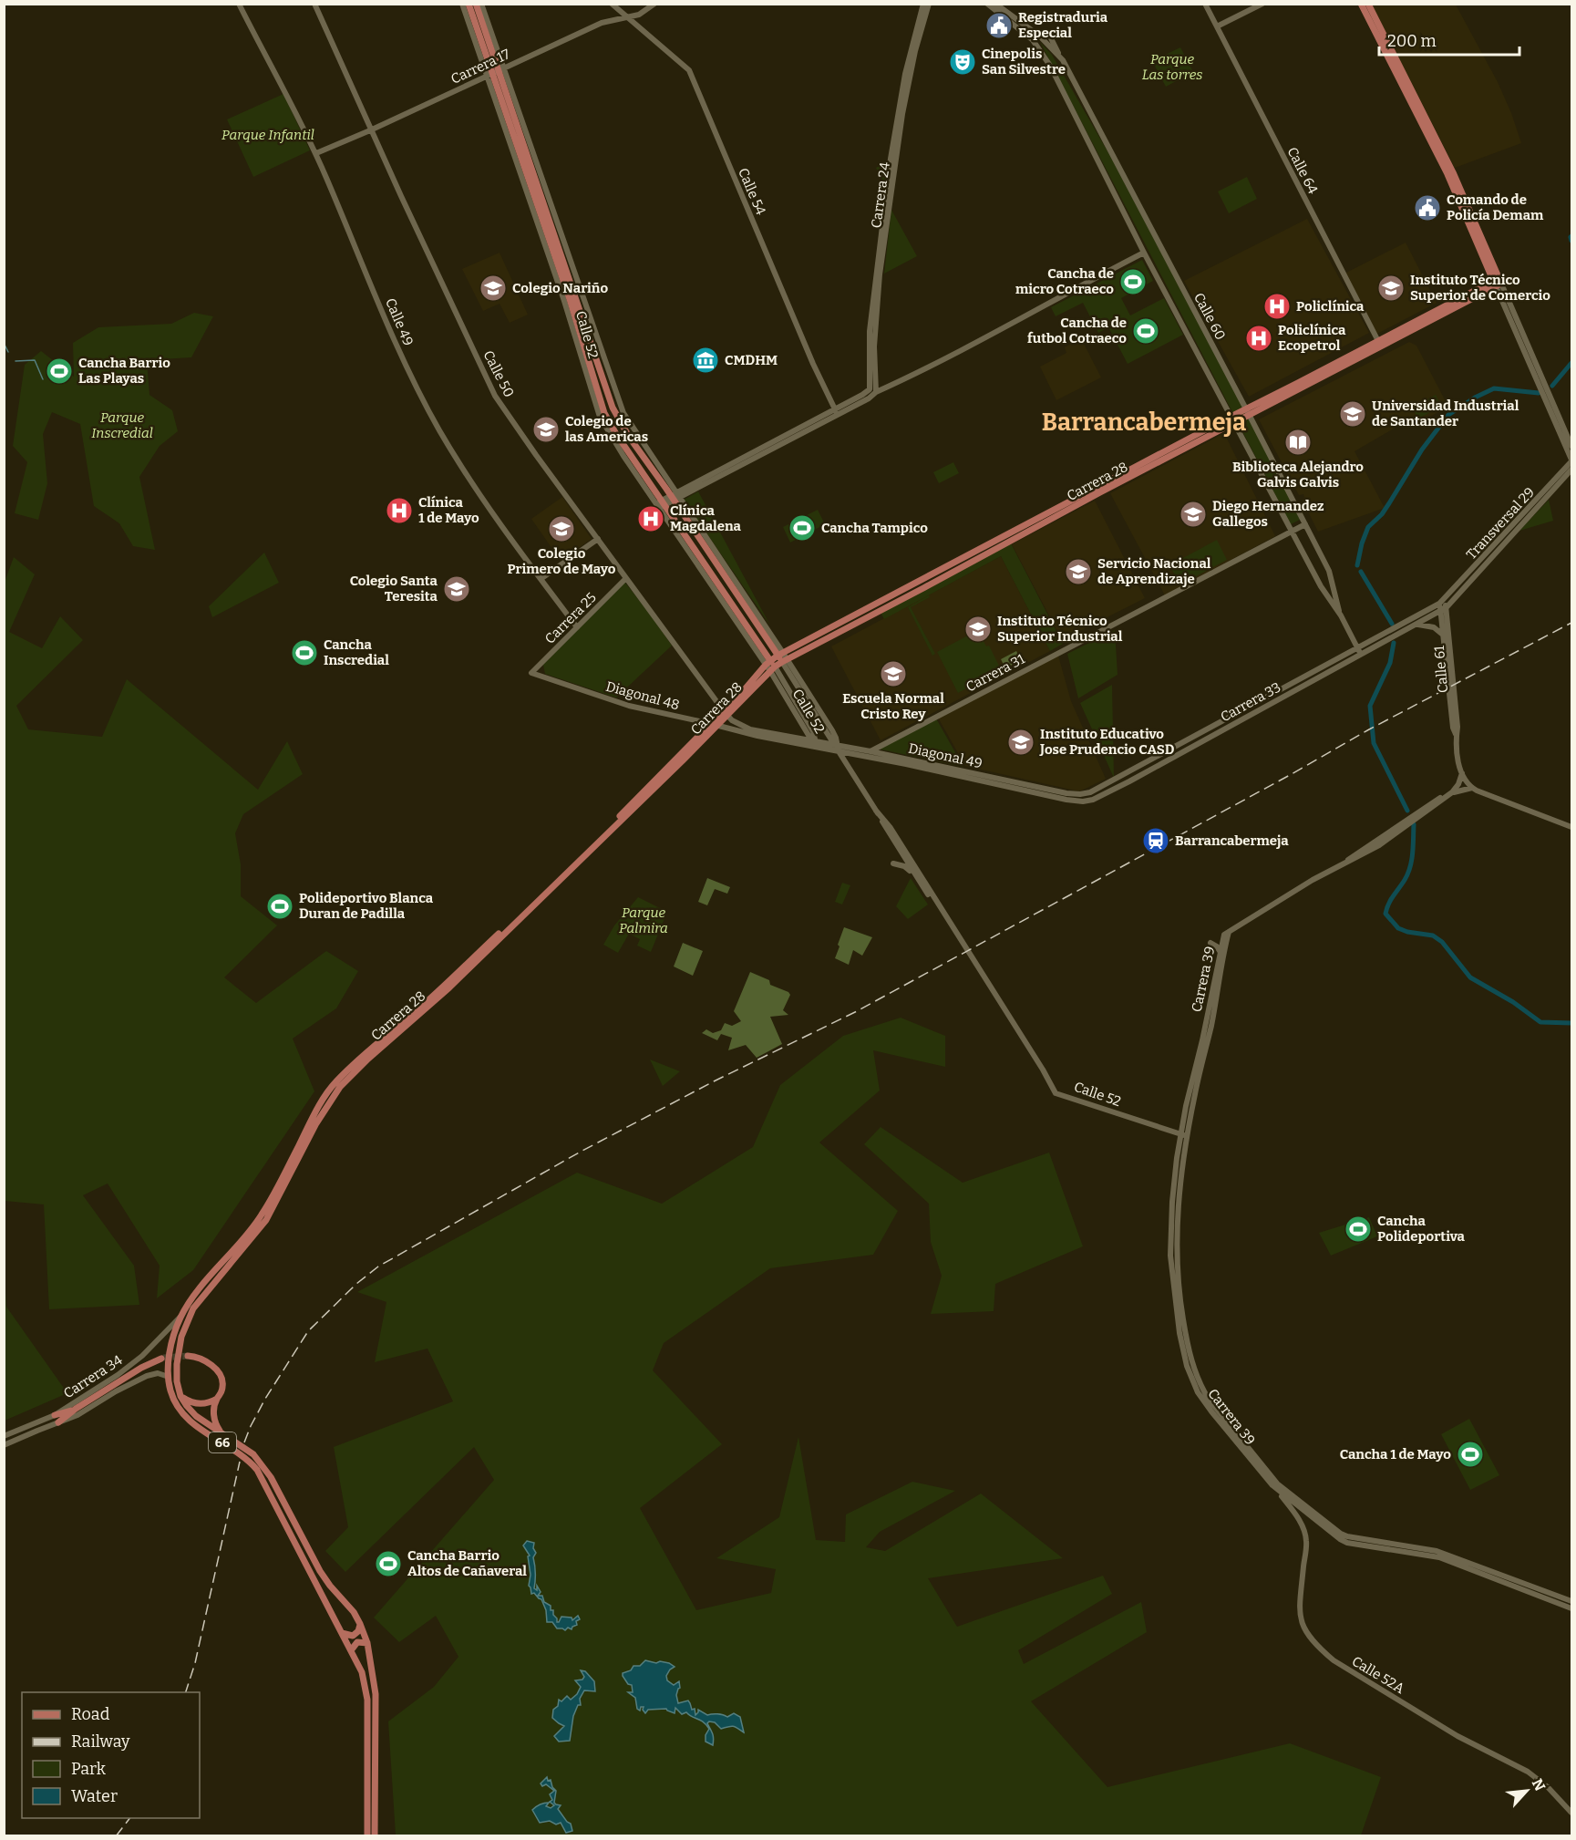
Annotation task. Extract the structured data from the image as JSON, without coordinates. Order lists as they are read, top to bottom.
{
  "streets": {
    "main road": ["Calle 52", "Carrera 28", "66"],
    "street": [
      "Carrera 17",
      "Calle 64",
      "Calle 54",
      "Carrera 24",
      "Calle 60",
      "Calle 49",
      "Calle 50",
      "Transversal 29",
      "Carrera 25",
      "Calle 61",
      "Carrera 31",
      "Diagonal 48",
      "Carrera 33",
      "Diagonal 49",
      "Carrera 39",
      "Carrera 34",
      "Calle 52A"
    ]
  },
  "crossings": [
    ["Carrera 17", "Calle 54"],
    ["Carrera 17", "Calle 49"],
    ["Carrera 17", "Calle 52"],
    ["Carrera 17", "Calle 50"],
    ["Calle 64", "Carrera 28"],
    ["Calle 60", "Carrera 28"],
    ["Calle 60", "Carrera 31"],
    ["Calle 60", "Carrera 33"],
    ["Calle 49", "Carrera 25"],
    ["Calle 52", "Carrera 28"],
    ["Calle 52", "Diagonal 48"],
    ["Calle 52", "Diagonal 49"],
    ["Calle 52", "Carrera 39"],
    ["Calle 50", "Carrera 28"],
    ["Calle 50", "Carrera 25"],
    ["Carrera 28", "Diagonal 48"],
    ["Carrera 28", "Carrera 34"],
    ["Carrera 28", "66"],
    ["Transversal 29", "Calle 61"],
    ["Transversal 29", "Carrera 33"],
    ["Carrera 25", "Diagonal 48"],
    ["Calle 61", "Carrera 33"],
    ["Carrera 31", "Diagonal 49"],
    ["Diagonal 48", "Diagonal 49"],
    ["Carrera 33", "Diagonal 49"],
    ["Carrera 39", "Calle 52A"],
    ["Carrera 34", "66"]
  ],
  "districts": ["Barrancabermeja"],
  "parks": [
    "Parque Las torres",
    "Parque Infantil",
    "Parque Inscredial",
    "Parque Palmira"
  ],
  "places": {
    "public building": ["Registraduria Especial", "Comando de Policía Demam"],
    "theatre": ["Cinepolis San Silvestre"],
    "sports": [
      "Cancha de micro Cotraeco",
      "Cancha de futbol Cotraeco",
      "Cancha Barrio Las Playas",
      "Cancha Tampico",
      "Cancha Inscredial",
      "Polideportivo Blanca Duran de Padilla",
      "Cancha Polideportiva",
      "Cancha 1 de Mayo",
      "Cancha Barrio Altos de Cañaveral"
    ],
    "school or university": [
      "Colegio Nariño",
      "Instituto Técnico Superior de Comercio",
      "Universidad Industrial de Santander",
      "Colegio de las Americas",
      "Diego Hernandez Gallegos",
      "Colegio Primero de Mayo",
      "Servicio Nacional de Aprendizaje",
      "Colegio Santa Teresita",
      "Instituto Técnico Superior Industrial",
      "Escuela Normal Cristo Rey",
      "Instituto Educativo Jose Prudencio CASD"
    ],
    "hospital": [
      "Policlínica",
      "Policlínica Ecopetrol",
      "Clínica 1 de Mayo",
      "Clínica Magdalena"
    ],
    "museum": ["CMDHM"],
    "library": ["Biblioteca Alejandro Galvis Galvis"],
    "station": ["Barrancabermeja"]
  },
  "legend": [
    "Road",
    "Railway",
    "Park",
    "Water"
  ],
  "scale_bar": "200 m",
  "north": "top right"
}
